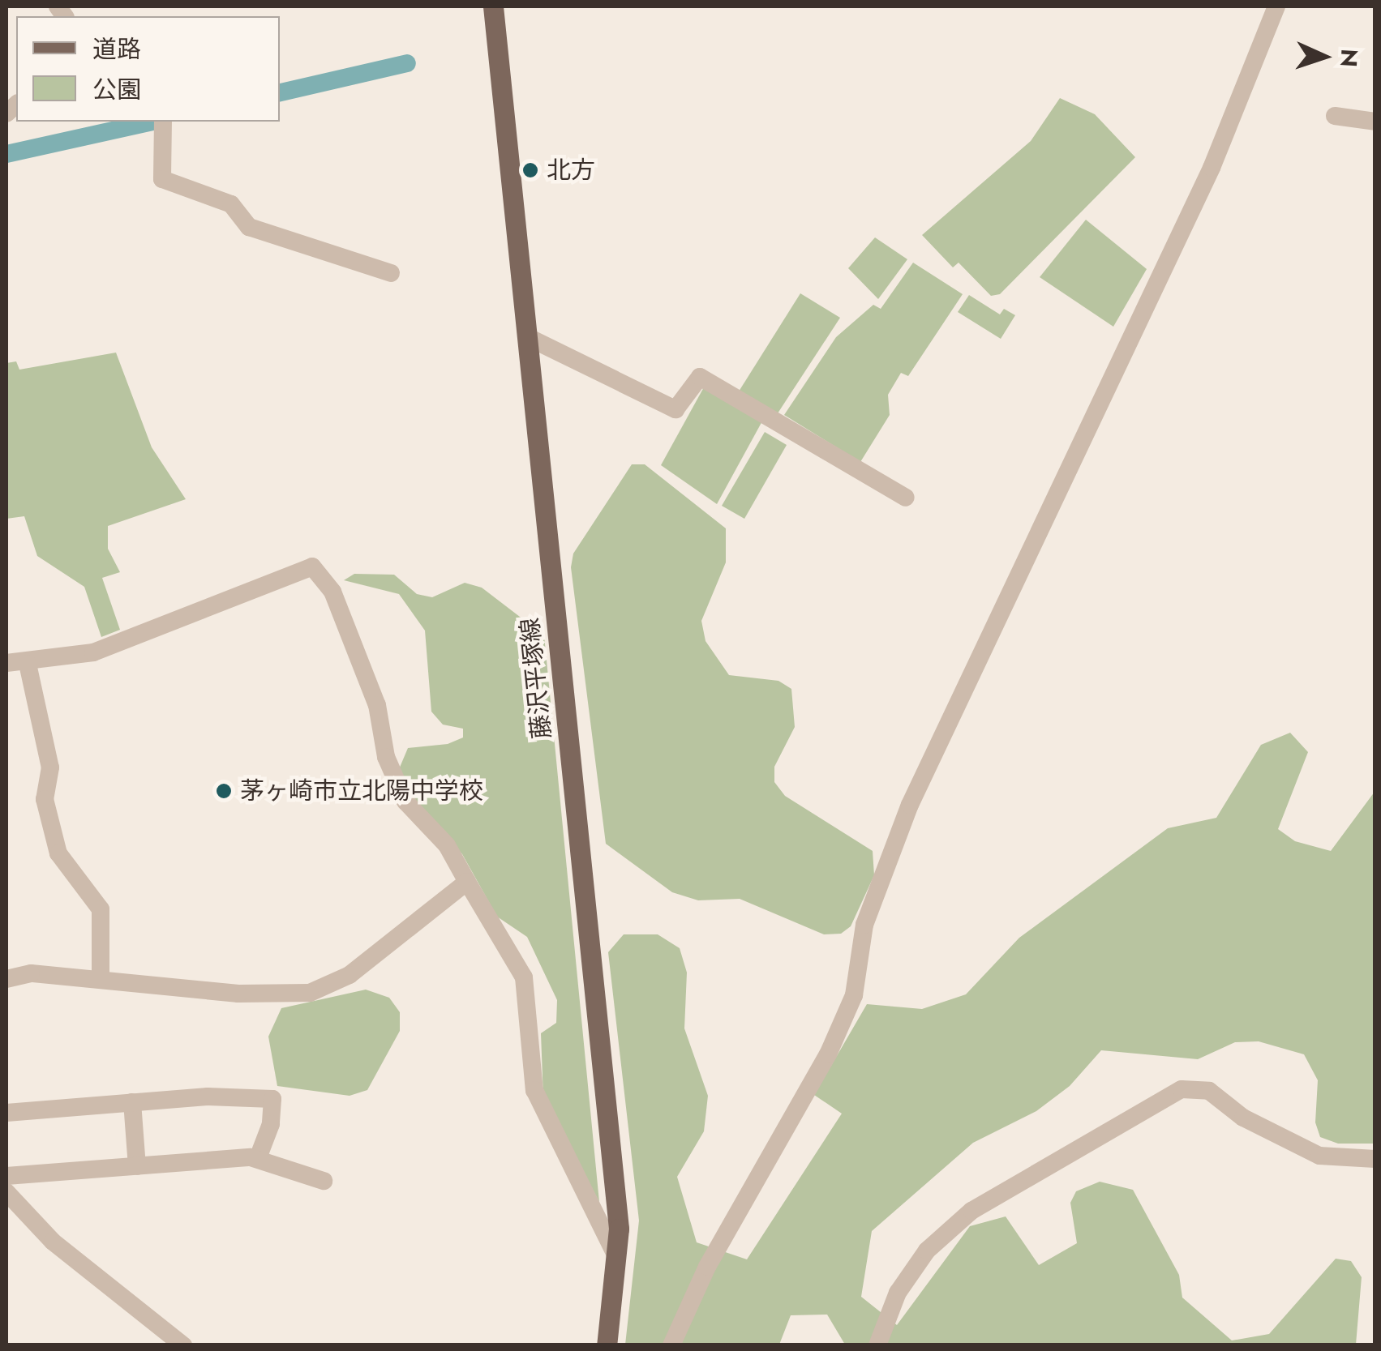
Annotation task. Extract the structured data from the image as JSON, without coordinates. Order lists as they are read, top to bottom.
{
  "streets": {
    "main road": ["藤沢平塚線"]
  },
  "places": ["北方", "茅ヶ崎市立北陽中学校"],
  "legend": ["道路", "公園"],
  "north": "right"
}
